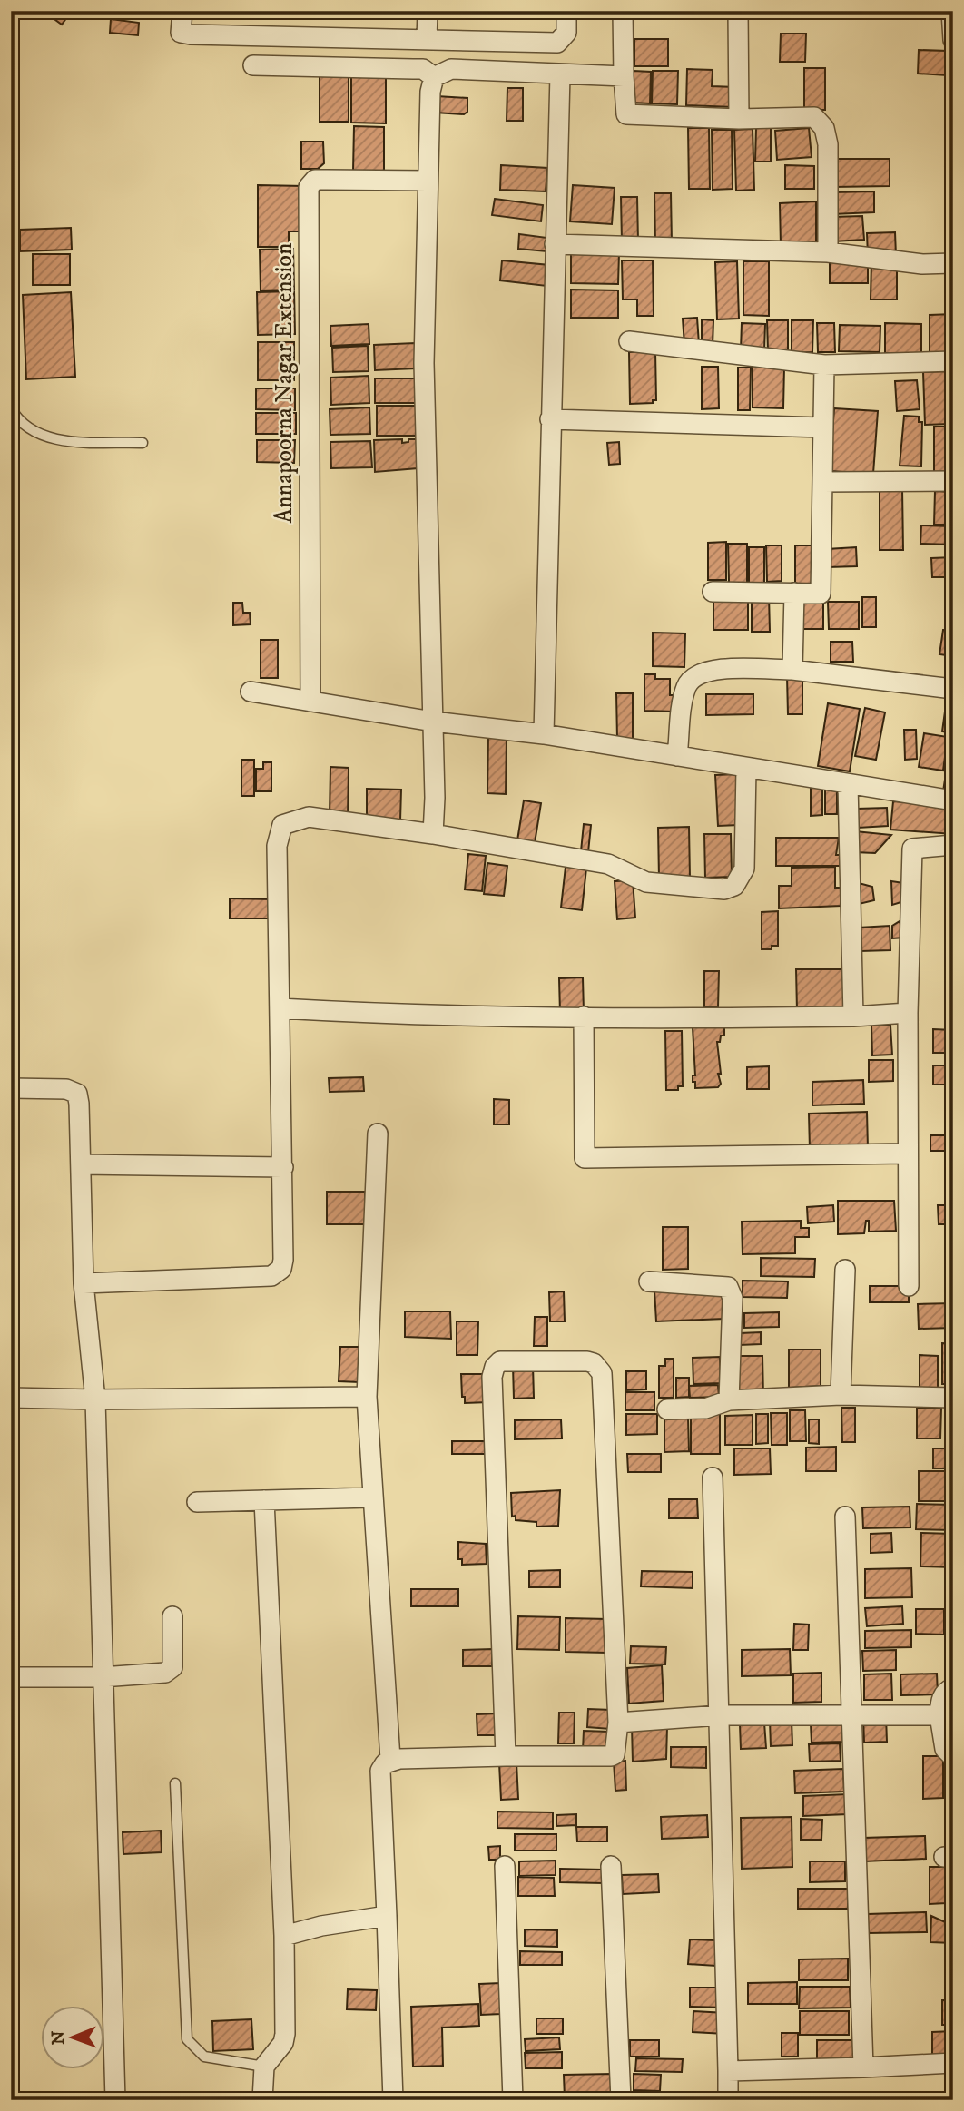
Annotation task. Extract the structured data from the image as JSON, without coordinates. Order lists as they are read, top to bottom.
{
  "streets": {
    "street": ["Annapoorna Nagar Extension"]
  },
  "north": "left"
}
